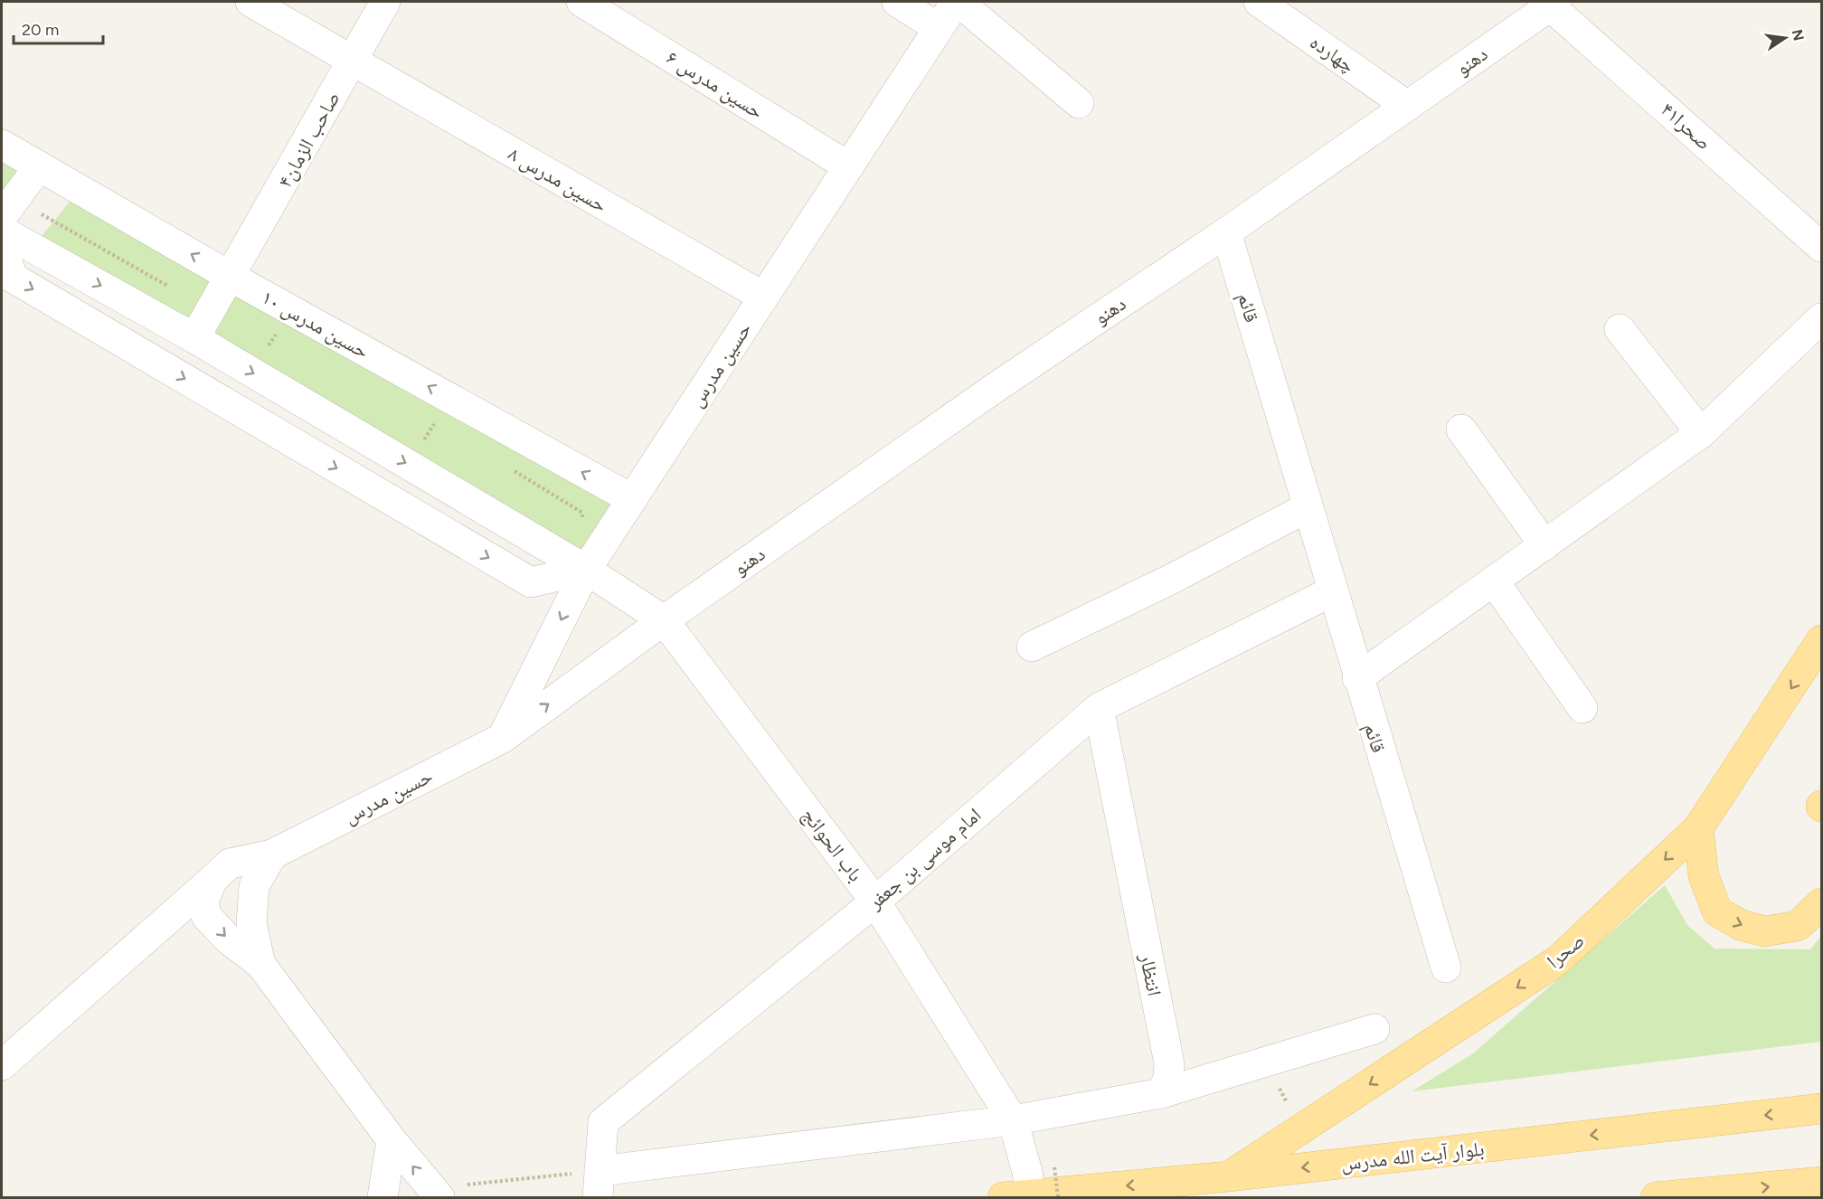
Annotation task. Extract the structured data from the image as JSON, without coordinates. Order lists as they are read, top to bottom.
{
  "streets": {
    "main road": ["صحرا", "بلوار آیت الله مدرس"],
    "street": [
      "چهارده",
      "دهنو",
      "حسین مدرس ۶",
      "صحرا۴۱",
      "صاحب الزمان۴",
      "حسین مدرس ۸",
      "قائم",
      "حسین مدرس ۱۰",
      "حسین مدرس",
      "باب الحوائج",
      "امام موسی بن جعفر",
      "انتظار"
    ]
  },
  "crossings": [
    ["چهارده", "دهنو"],
    ["دهنو", "صحرا۴۱"],
    ["دهنو", "قائم"],
    ["دهنو", "حسین مدرس"],
    ["دهنو", "باب الحوائج"],
    ["حسین مدرس ۶", "حسین مدرس"],
    ["صاحب الزمان۴", "حسین مدرس ۸"],
    ["صاحب الزمان۴", "حسین مدرس ۱۰"],
    ["حسین مدرس ۸", "حسین مدرس"],
    ["قائم", "امام موسی بن جعفر"],
    ["حسین مدرس ۱۰", "حسین مدرس"],
    ["حسین مدرس", "باب الحوائج"],
    ["باب الحوائج", "امام موسی بن جعفر"],
    ["باب الحوائج", "بلوار آیت الله مدرس"],
    ["امام موسی بن جعفر", "انتظار"],
    ["صحرا", "بلوار آیت الله مدرس"]
  ],
  "one_way": ["صحرا", "بلوار آیت الله مدرس"],
  "scale_bar": "20 m",
  "north": "right"
}
